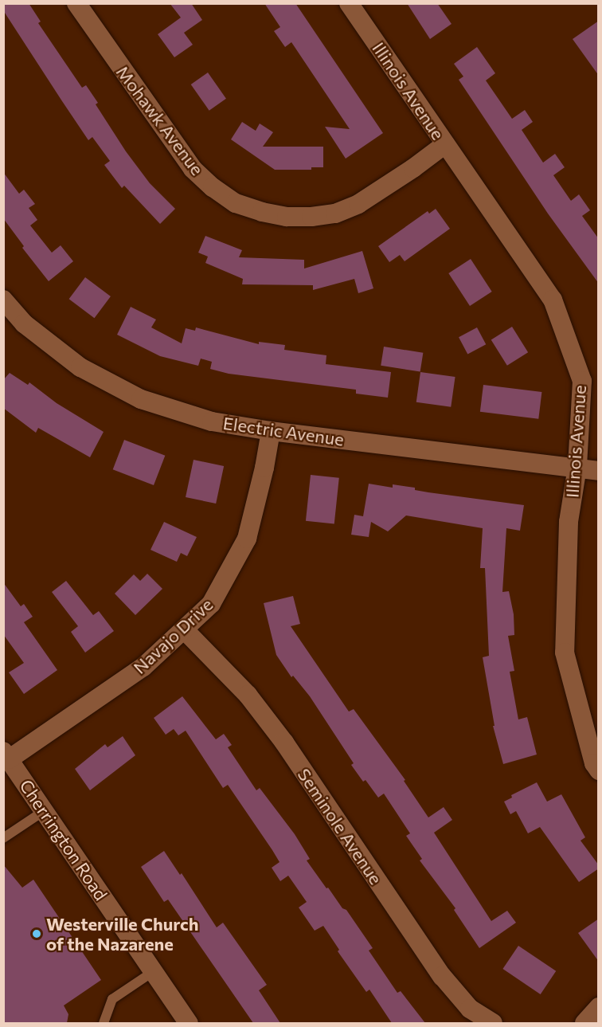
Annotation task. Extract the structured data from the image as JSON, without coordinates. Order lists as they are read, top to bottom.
{
  "streets": {
    "street": [
      "Illinois Avenue",
      "Mohawk Avenue",
      "Electric Avenue",
      "Navajo Drive",
      "Seminole Avenue",
      "Cherrington Road"
    ]
  },
  "crossings": [
    ["Illinois Avenue", "Mohawk Avenue"],
    ["Illinois Avenue", "Electric Avenue"],
    ["Electric Avenue", "Navajo Drive"],
    ["Navajo Drive", "Seminole Avenue"],
    ["Navajo Drive", "Cherrington Road"]
  ],
  "places": ["Westerville Church of the Nazarene"]
}
